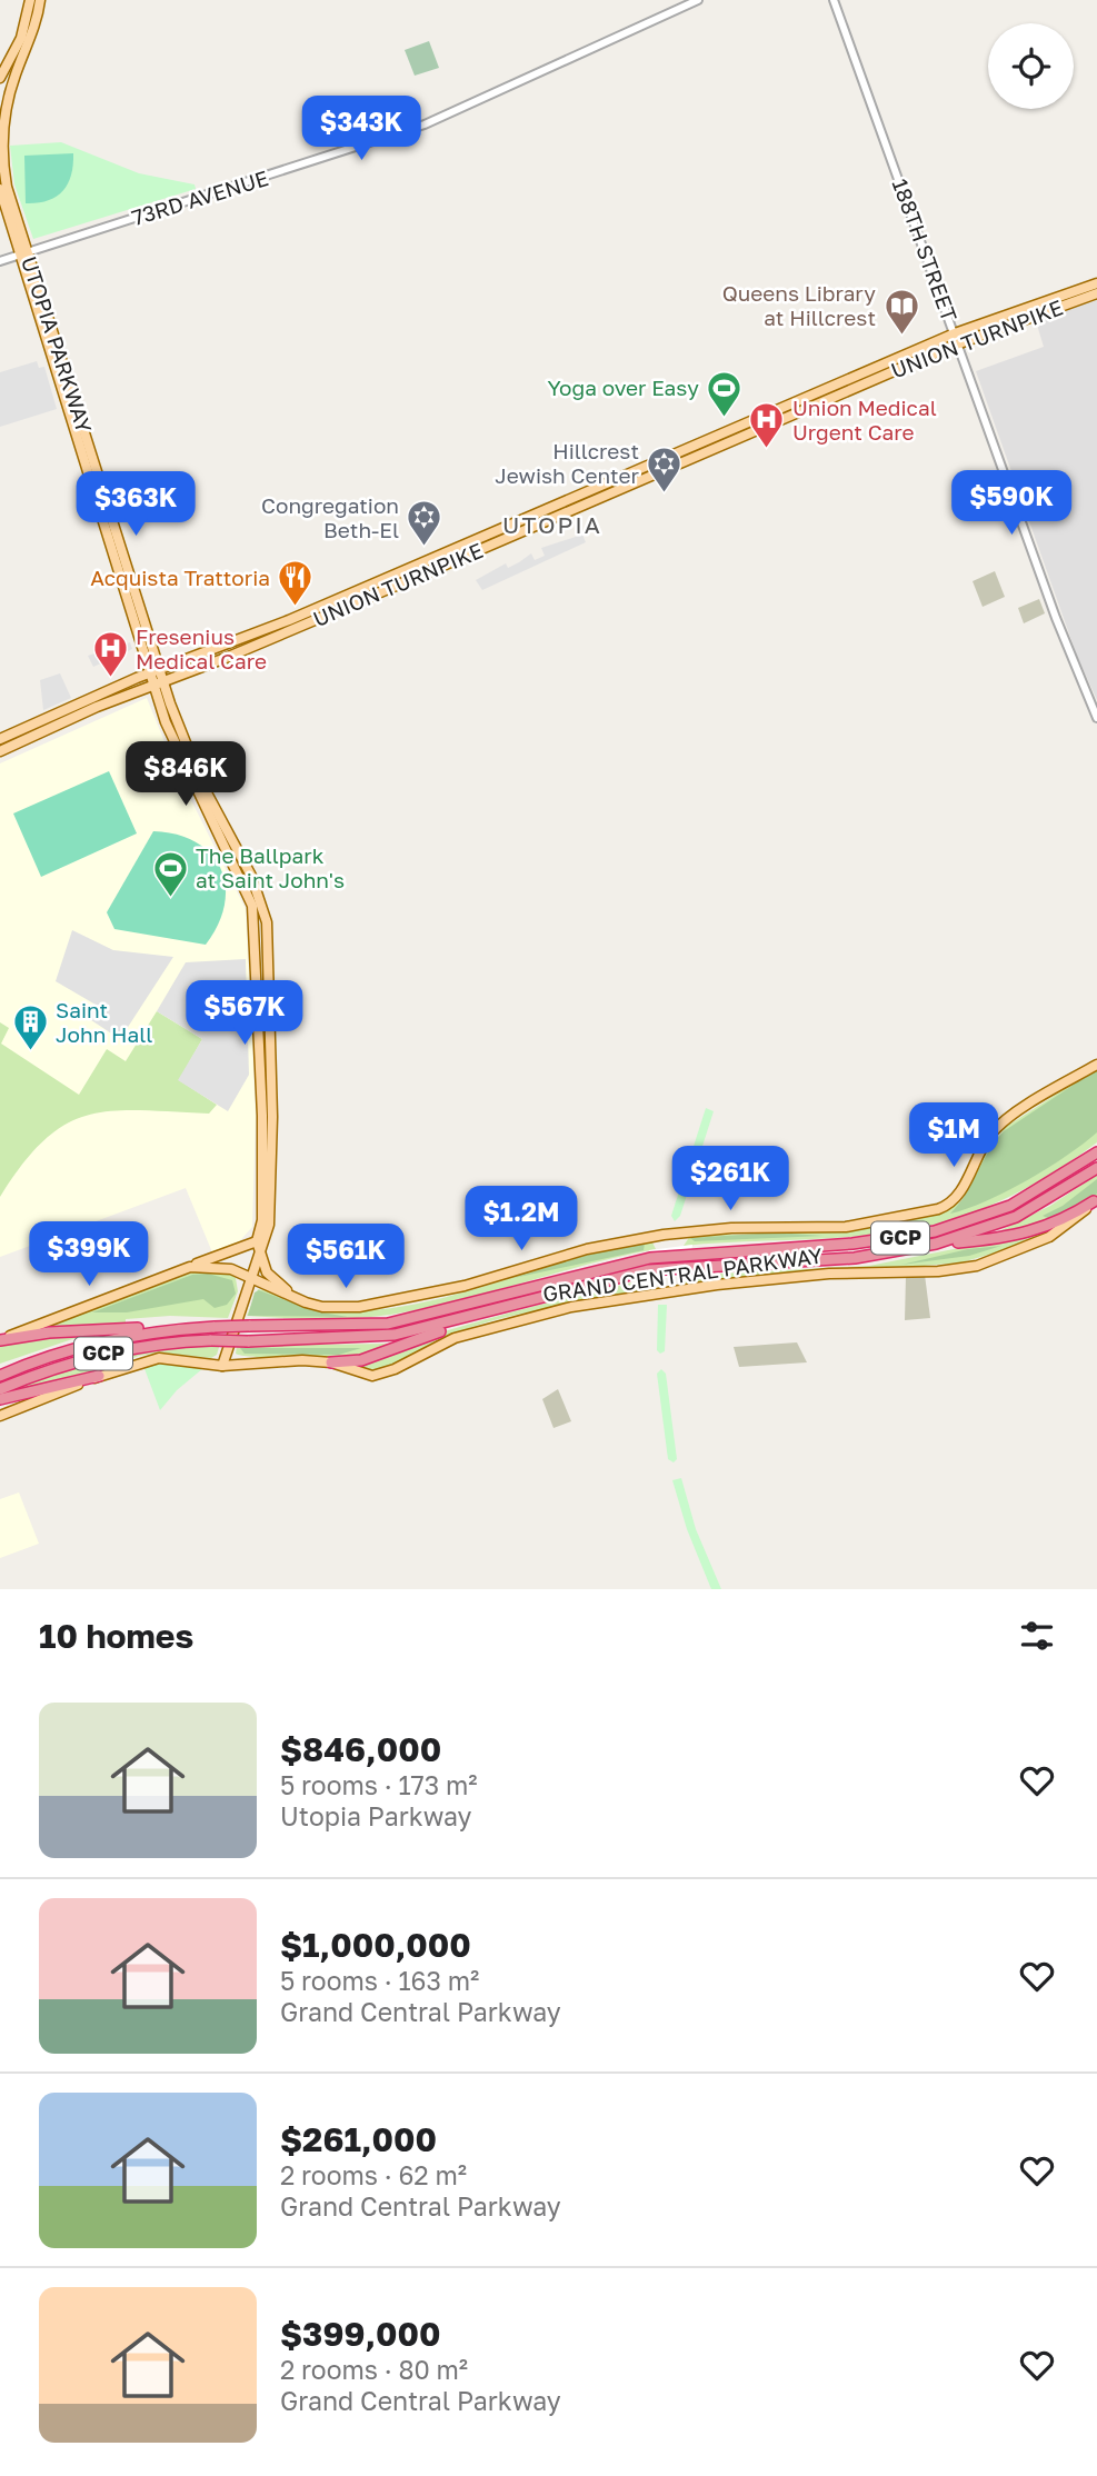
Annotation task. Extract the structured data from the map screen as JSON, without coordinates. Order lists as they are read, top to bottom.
{
  "streets": {
    "highway": ["GCP", "GRAND CENTRAL PARKWAY"],
    "main road": ["UNION TURNPIKE", "UTOPIA PARKWAY"],
    "street": ["73RD AVENUE", "188TH STREET"]
  },
  "crossings": [
    ["73RD AVENUE", "UTOPIA PARKWAY"],
    ["188TH STREET", "UNION TURNPIKE"],
    ["UNION TURNPIKE", "UTOPIA PARKWAY"],
    ["UTOPIA PARKWAY", "GRAND CENTRAL PARKWAY"]
  ],
  "districts": ["UTOPIA"],
  "places": {
    "library": ["Queens Library at Hillcrest"],
    "sports": ["Yoga over Easy", "The Ballpark at Saint John's"],
    "hospital": ["Union Medical Urgent Care", "Fresenius Medical Care"],
    "synagogue": ["Hillcrest Jewish Center", "Congregation Beth-El"],
    "restaurant": ["Acquista Trattoria"],
    "building": ["Saint John Hall"]
  },
  "page": {
    "price": [
      "$343K",
      "$590K",
      "$363K",
      "$846K",
      "$567K",
      "$1M",
      "$261K",
      "$1.2M",
      "$399K",
      "$561K"
    ],
    "heading": "10 homes",
    "list": [
      {
        "name": "$846,000",
        "note": "5 rooms · 173 m² · Utopia Parkway"
      },
      {
        "name": "$1,000,000",
        "note": "5 rooms · 163 m² · Grand Central Parkway"
      },
      {
        "name": "$261,000",
        "note": "2 rooms · 62 m² · Grand Central Parkway"
      },
      {
        "name": "$399,000",
        "note": "2 rooms · 80 m² · Grand Central Parkway"
      }
    ]
  }
}
